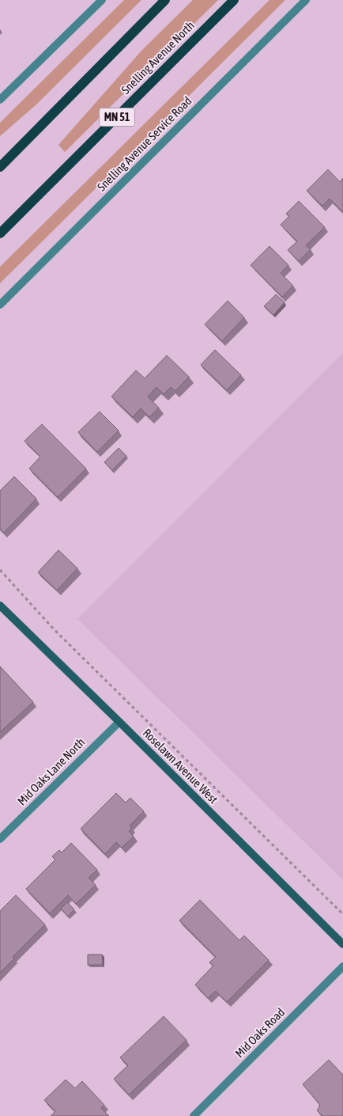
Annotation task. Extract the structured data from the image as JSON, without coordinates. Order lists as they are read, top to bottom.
{
  "streets": {
    "main road": ["Snelling Avenue North", "MN 51"],
    "street": [
      "Snelling Avenue Service Road",
      "Roselawn Avenue West",
      "Mid Oaks Lane North",
      "Mid Oaks Road"
    ]
  },
  "crossings": [
    ["Roselawn Avenue West", "Mid Oaks Lane North"]
  ]
}
